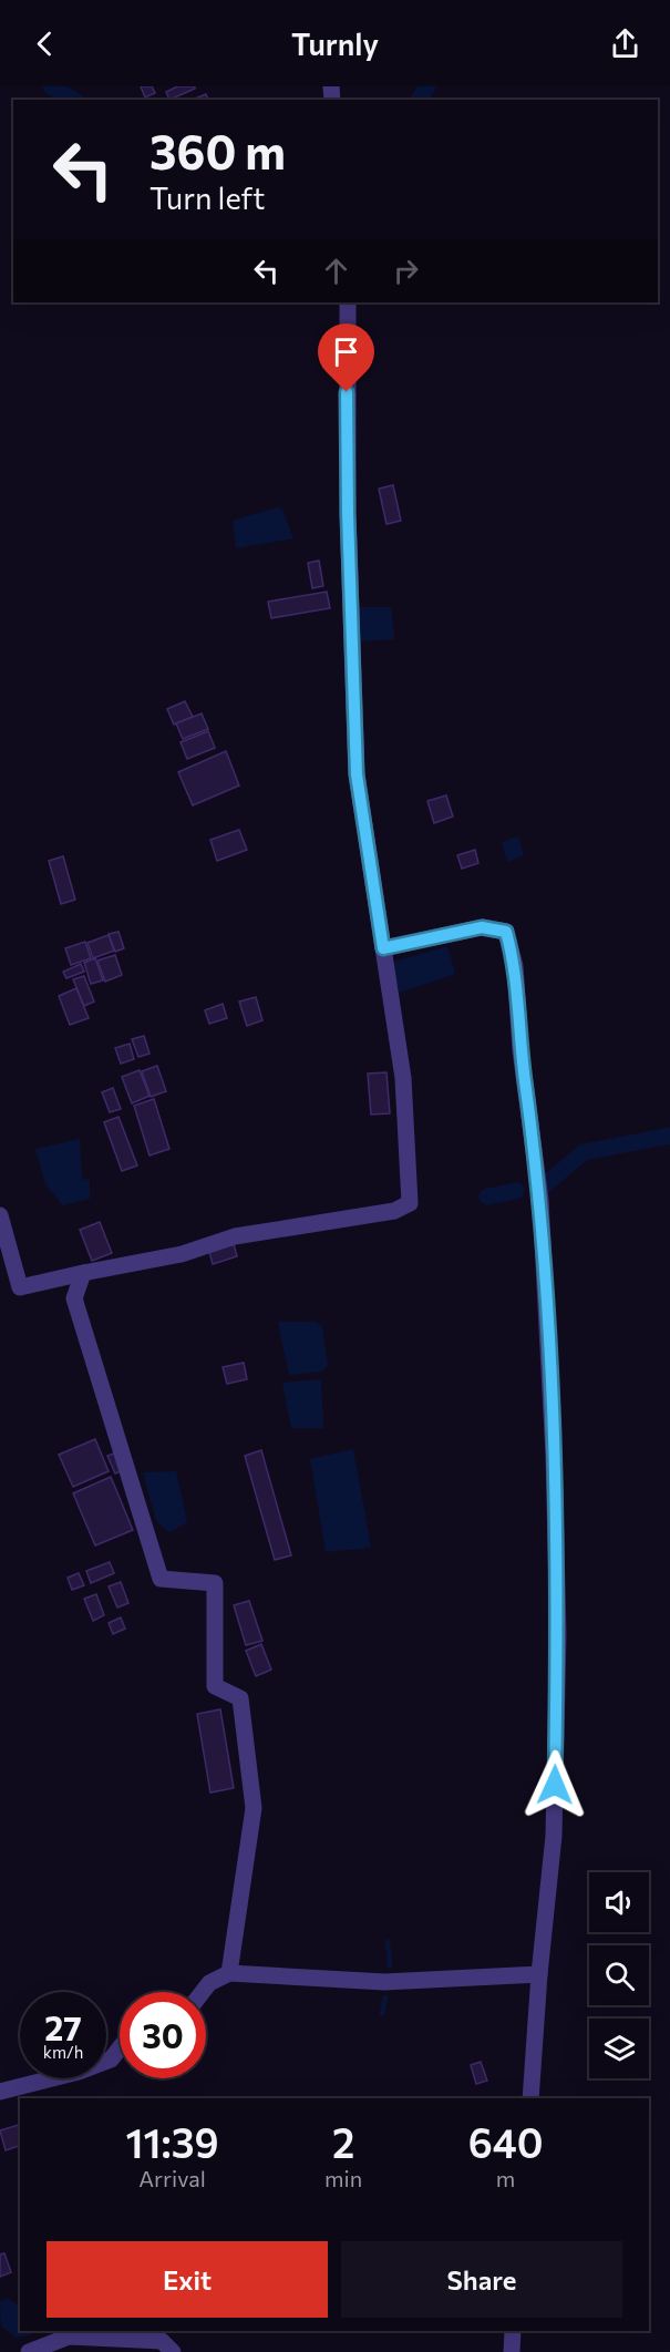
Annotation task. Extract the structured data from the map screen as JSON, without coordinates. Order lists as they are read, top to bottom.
{
  "page": {
    "header": "Turnly",
    "turn": ["360 m", "Turn left"],
    "speed": "27 km/h",
    "limit": "30",
    "eta": [
      "11:39",
      "Arrival",
      "2",
      "min",
      "640",
      "m"
    ],
    "buttons": ["Exit", "Share"]
  }
}
